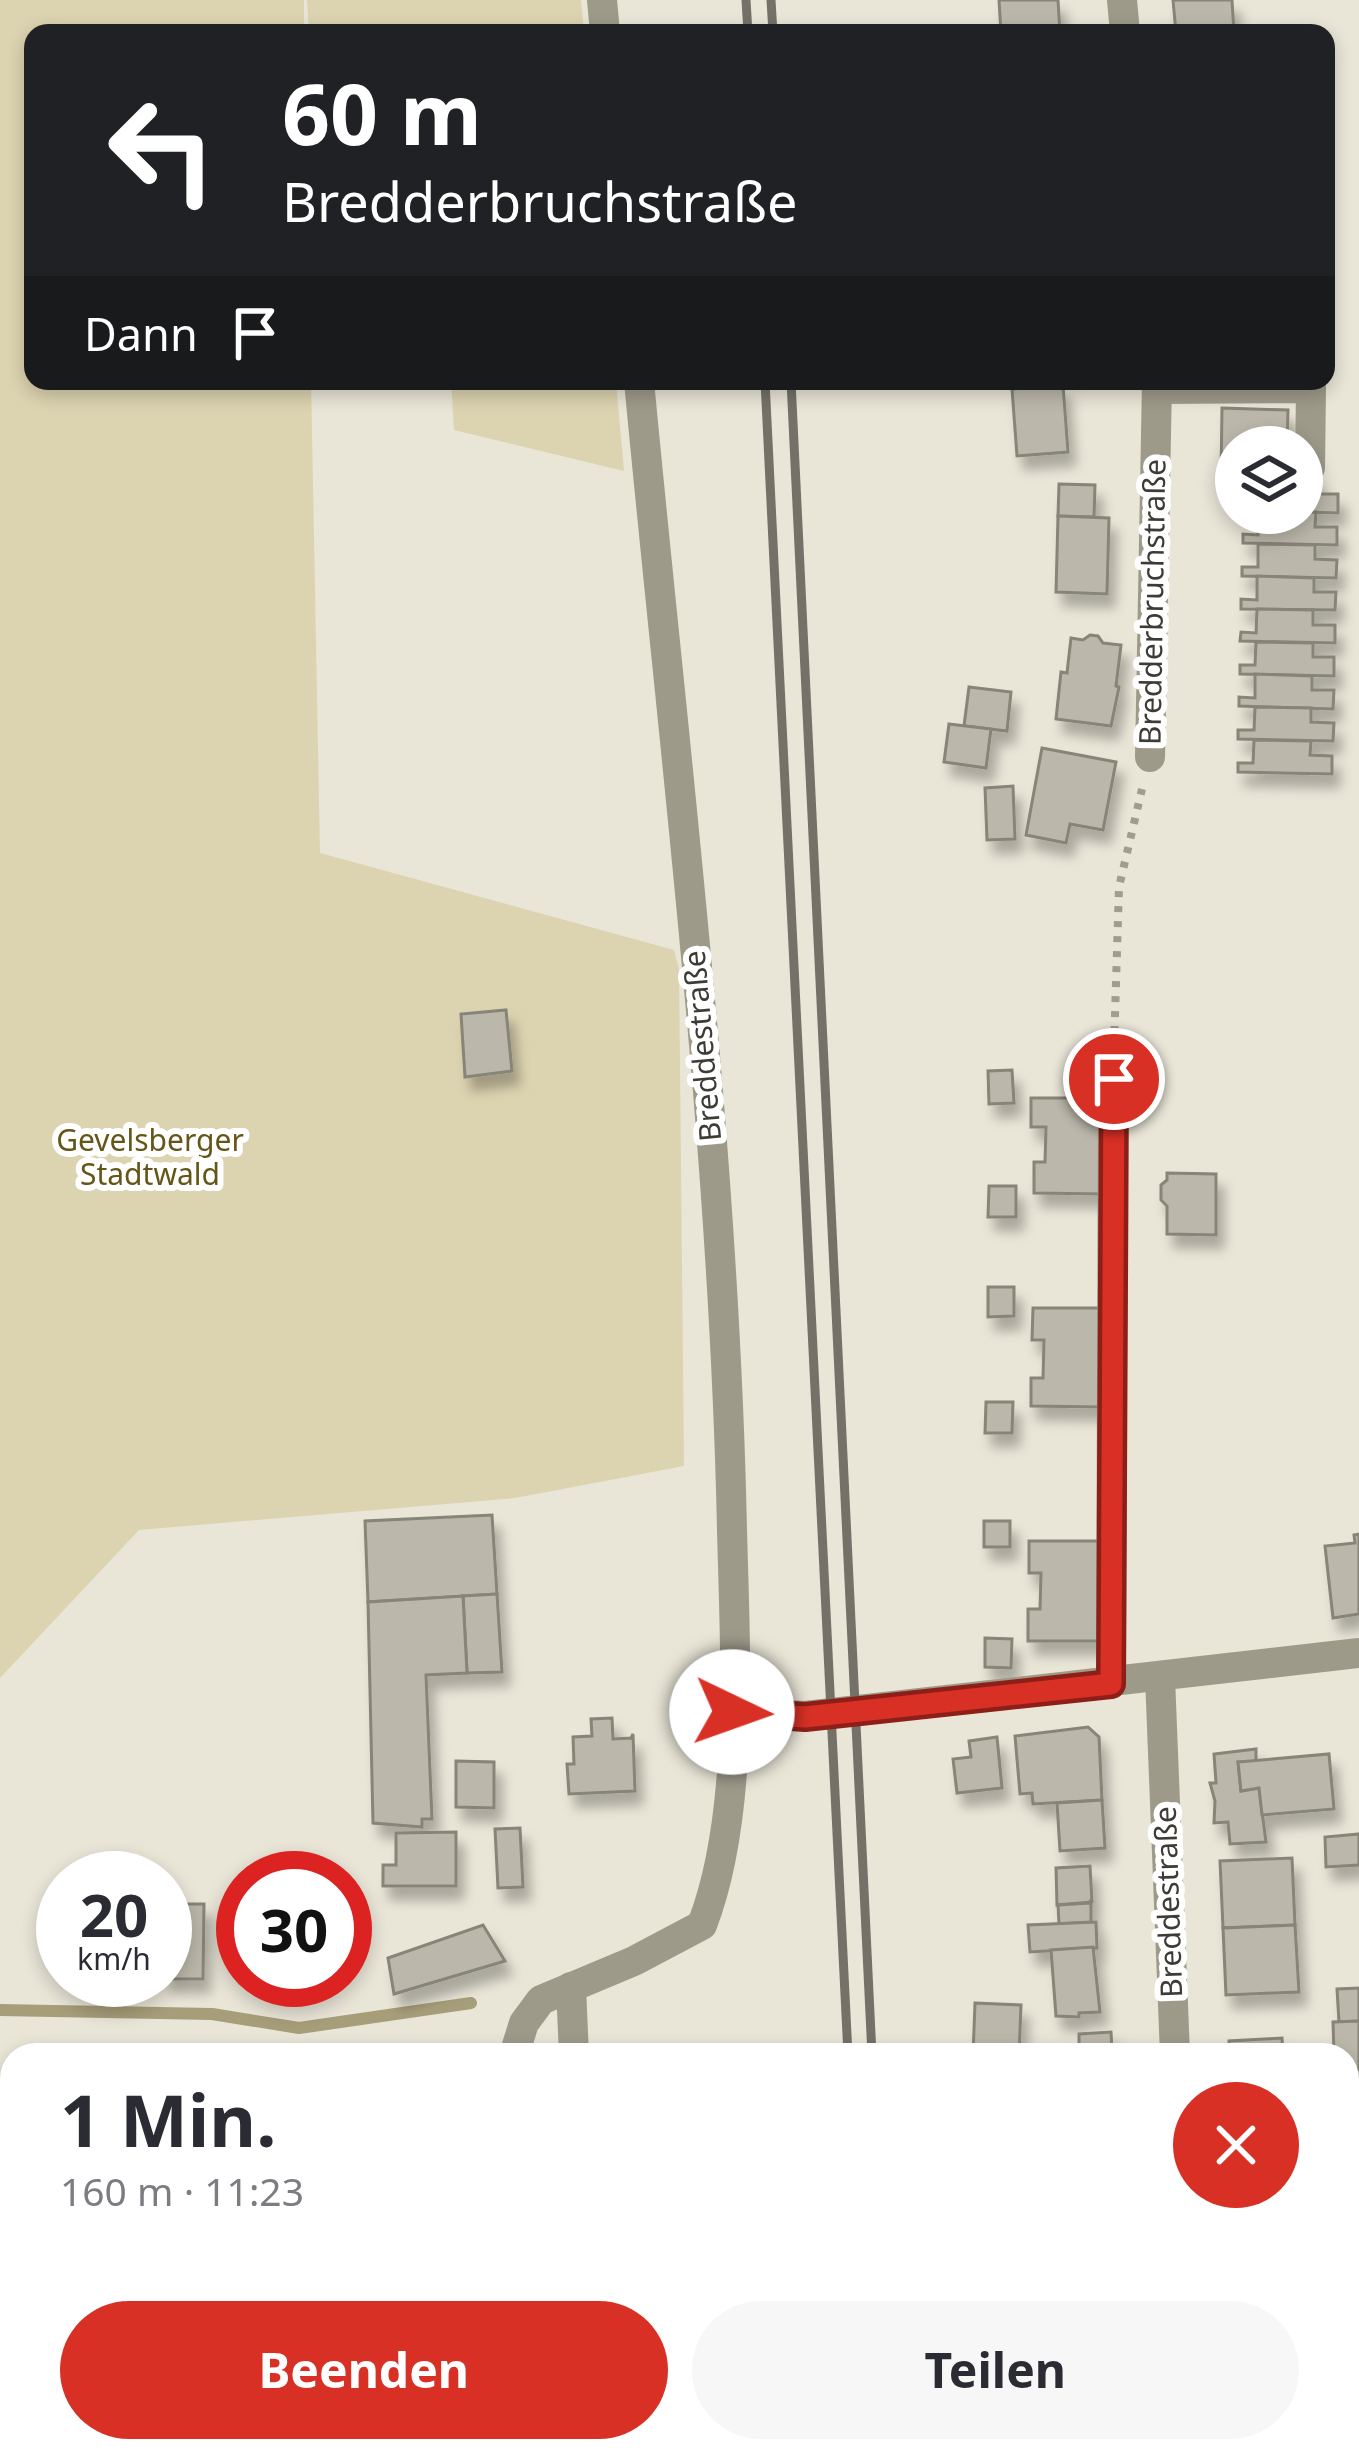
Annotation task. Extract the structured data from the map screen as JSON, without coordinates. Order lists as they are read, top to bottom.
{
  "streets": {
    "street": ["Bredderbruchstraße", "Breddestraße"]
  },
  "parks": ["Gevelsberger Stadtwald"],
  "page": {
    "turn": ["60 m", "Bredderbruchstraße"],
    "then": "Dann",
    "speed": "20 km/h",
    "limit": "30",
    "heading": ["1 Min.", "160 m · 11:23"],
    "buttons": ["Beenden", "Teilen"]
  }
}
